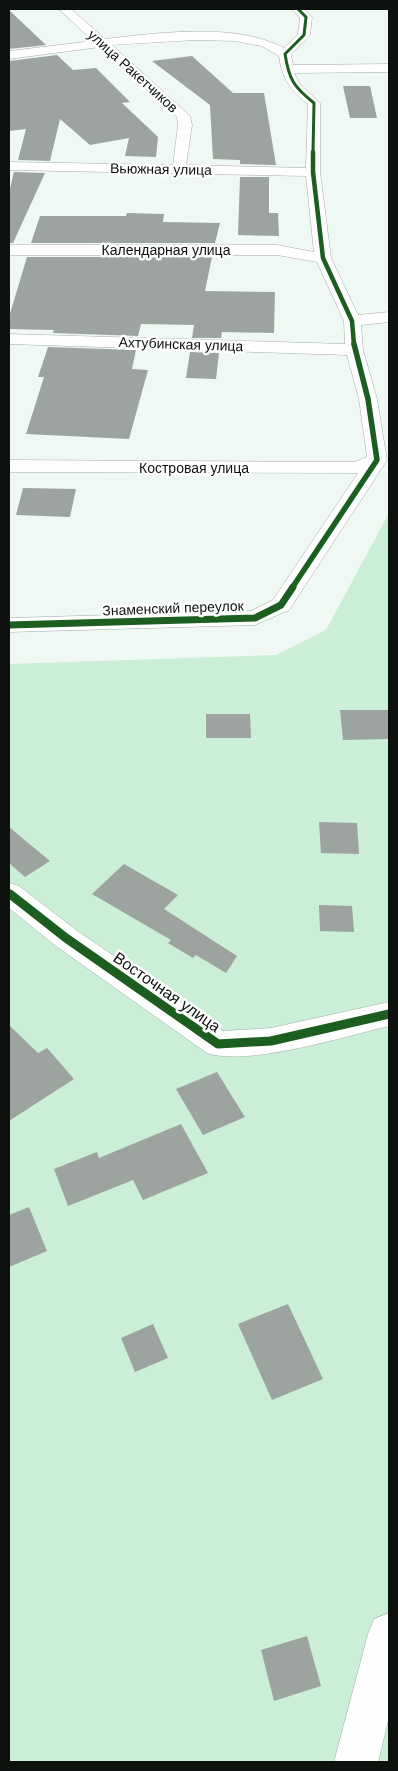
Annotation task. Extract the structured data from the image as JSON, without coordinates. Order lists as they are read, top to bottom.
{
  "streets": {
    "street": [
      "улица Ракетчиков",
      "Вьюжная улица",
      "Календарная улица",
      "Ахтубинская улица",
      "Костровая улица",
      "Знаменский переулок",
      "Восточная улица"
    ]
  },
  "crossings": [
    ["улица Ракетчиков", "Вьюжная улица"],
    ["Костровая улица", "Знаменский переулок"]
  ]
}
